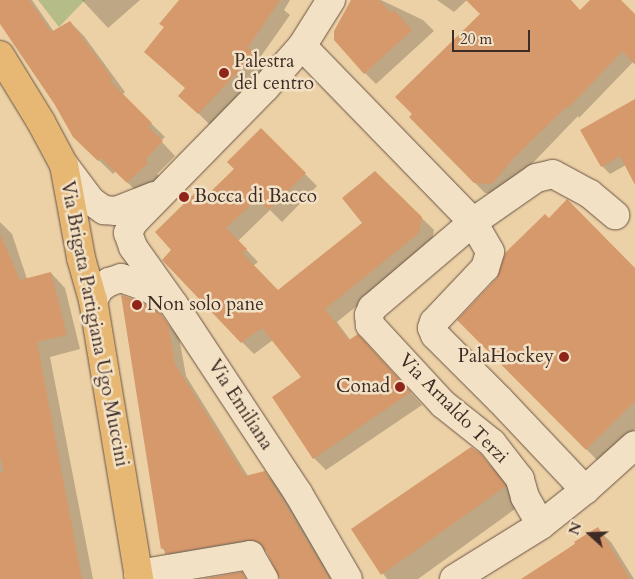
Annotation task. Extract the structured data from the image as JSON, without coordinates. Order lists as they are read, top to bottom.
{
  "streets": {
    "main road": ["Via Brigata Partigiana Ugo Muccini"],
    "street": ["Via Emiliana", "Via Arnaldo Terzi"]
  },
  "places": [
    "Palestra del centro",
    "Bocca di Bacco",
    "Non solo pane",
    "PalaHockey",
    "Conad"
  ],
  "scale_bar": "20 m",
  "north": "left"
}
